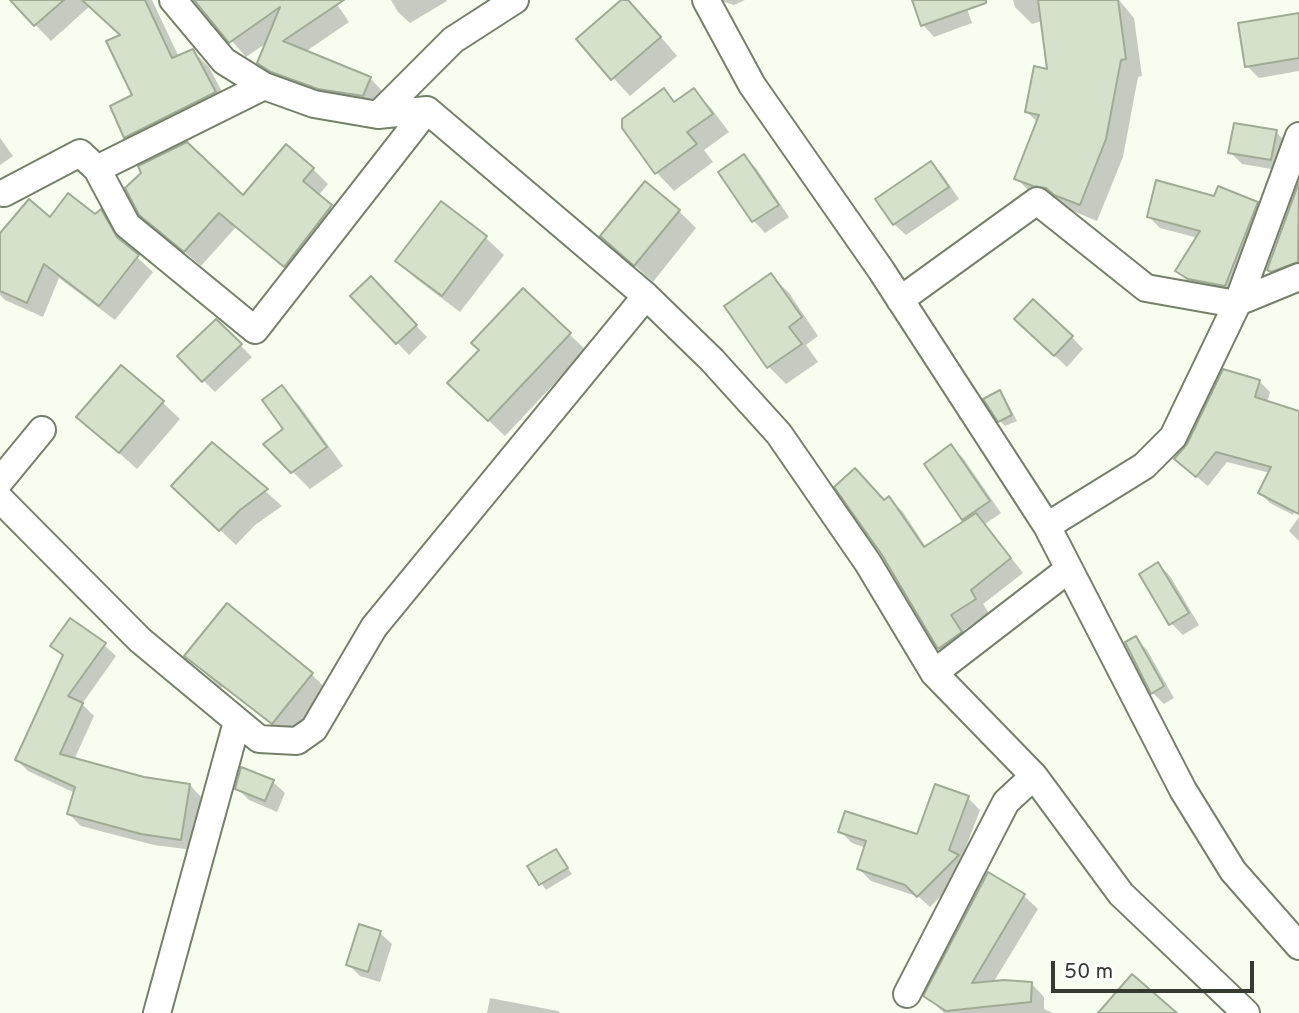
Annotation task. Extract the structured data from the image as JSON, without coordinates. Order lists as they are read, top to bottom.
{
  "scale_bar": "50 m"
}
